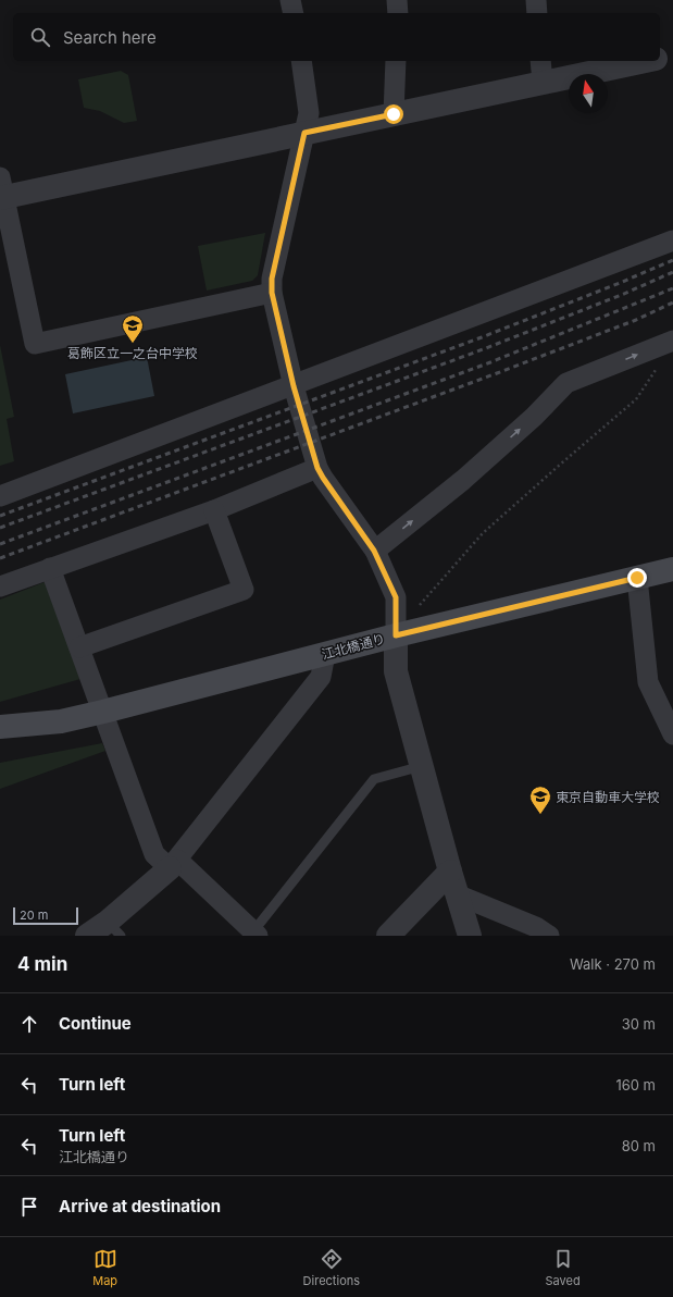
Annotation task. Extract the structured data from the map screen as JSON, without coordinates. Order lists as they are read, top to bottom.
{
  "streets": {
    "main road": ["江北橋通り"]
  },
  "places": {
    "school or university": ["葛飾区立一之台中学校", "東京自動車大学校"]
  },
  "scale_bar": "20 m",
  "north": "top",
  "page": {
    "search": "Search here",
    "scale": "20 m",
    "heading": ["4 min", "Walk · 270 m"],
    "list": [
      ["Continue", "30 m"],
      ["Turn left", "160 m"],
      ["Turn left", "江北橋通り", "80 m"],
      "Arrive at destination"
    ],
    "nav": ["Map", "Directions", "Saved"]
  }
}
